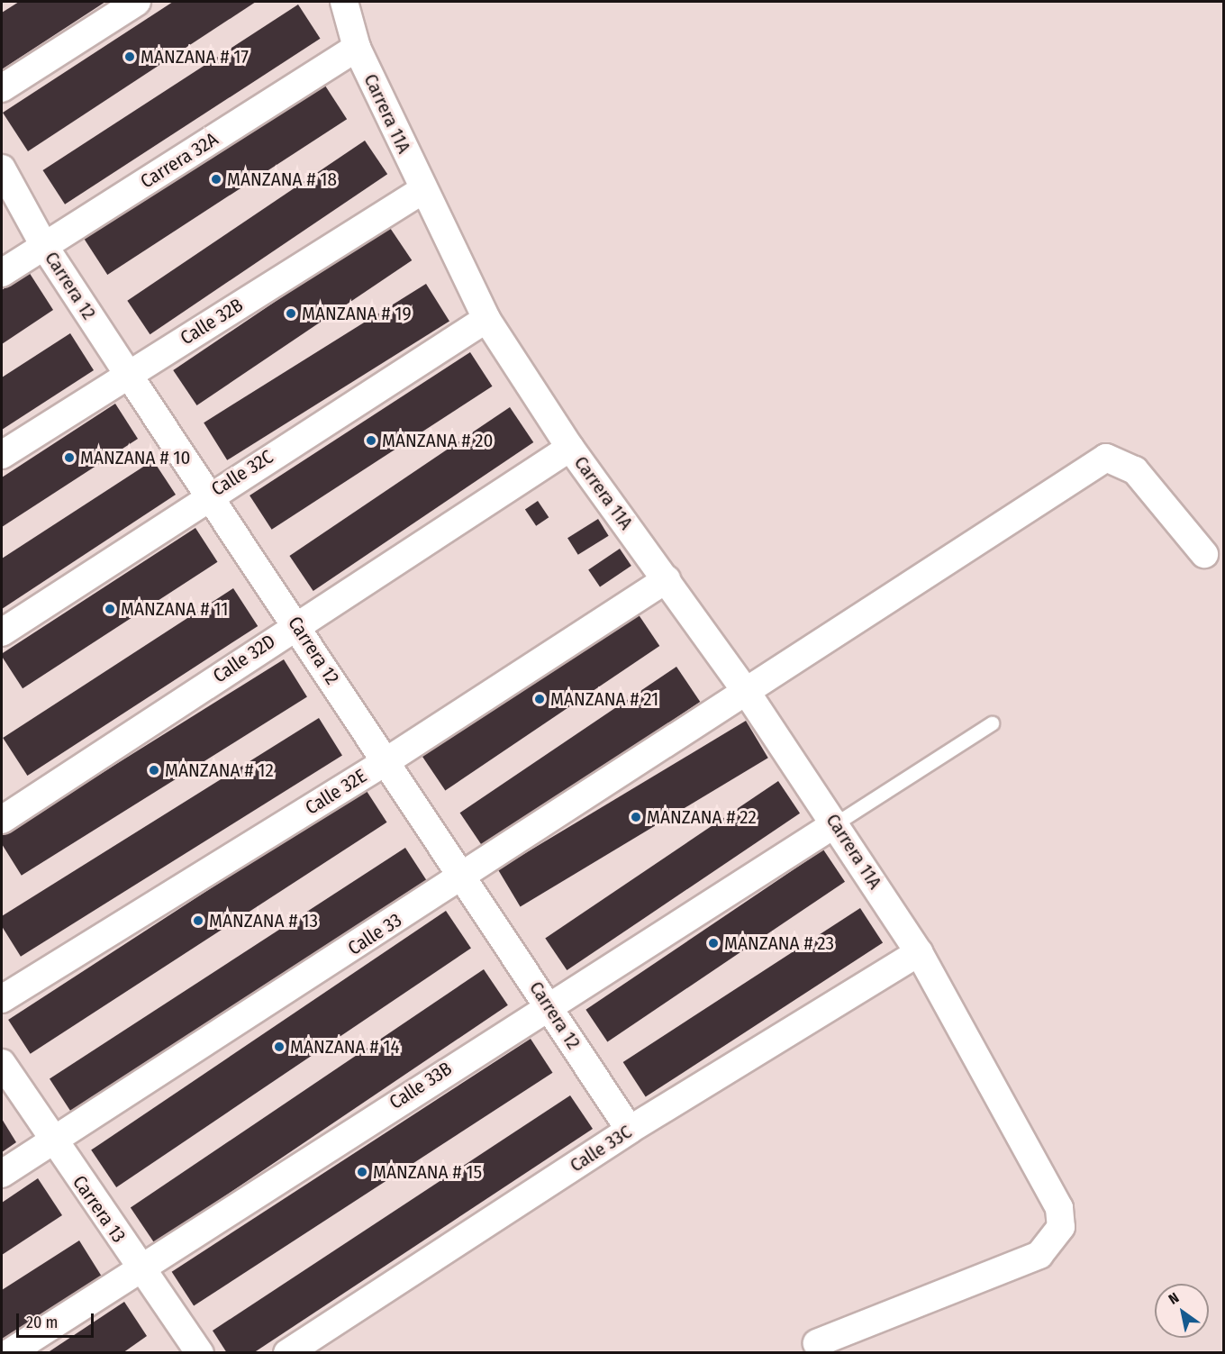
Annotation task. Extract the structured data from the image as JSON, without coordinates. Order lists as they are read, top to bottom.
{
  "streets": {
    "street": [
      "Carrera 11A",
      "Carrera 32A",
      "Carrera 12",
      "Calle 32B",
      "Calle 32C",
      "Calle 32D",
      "Calle 32E",
      "Calle 33",
      "Calle 33B",
      "Calle 33C",
      "Carrera 13"
    ]
  },
  "crossings": [
    ["Carrera 11A", "Carrera 32A"],
    ["Carrera 11A", "Calle 32B"],
    ["Carrera 11A", "Calle 32C"],
    ["Carrera 11A", "Calle 32D"],
    ["Carrera 11A", "Calle 32E"],
    ["Carrera 11A", "Calle 33"],
    ["Carrera 11A", "Calle 33B"],
    ["Carrera 11A", "Calle 33C"],
    ["Carrera 32A", "Carrera 12"],
    ["Carrera 12", "Calle 32B"],
    ["Carrera 12", "Calle 32C"],
    ["Carrera 12", "Calle 32D"],
    ["Carrera 12", "Calle 32E"],
    ["Carrera 12", "Calle 33"],
    ["Carrera 12", "Calle 33B"],
    ["Carrera 12", "Calle 33C"],
    ["Calle 33", "Carrera 13"],
    ["Calle 33B", "Carrera 13"]
  ],
  "places": [
    "MANZANA # 17",
    "MANZANA # 18",
    "MANZANA # 19",
    "MANZANA # 20",
    "MANZANA # 10",
    "MANZANA # 11",
    "MANZANA # 21",
    "MANZANA # 12",
    "MANZANA # 22",
    "MANZANA # 13",
    "MANZANA # 23",
    "MANZANA # 14",
    "MANZANA # 15"
  ],
  "scale_bar": "20 m",
  "north": "top left"
}
